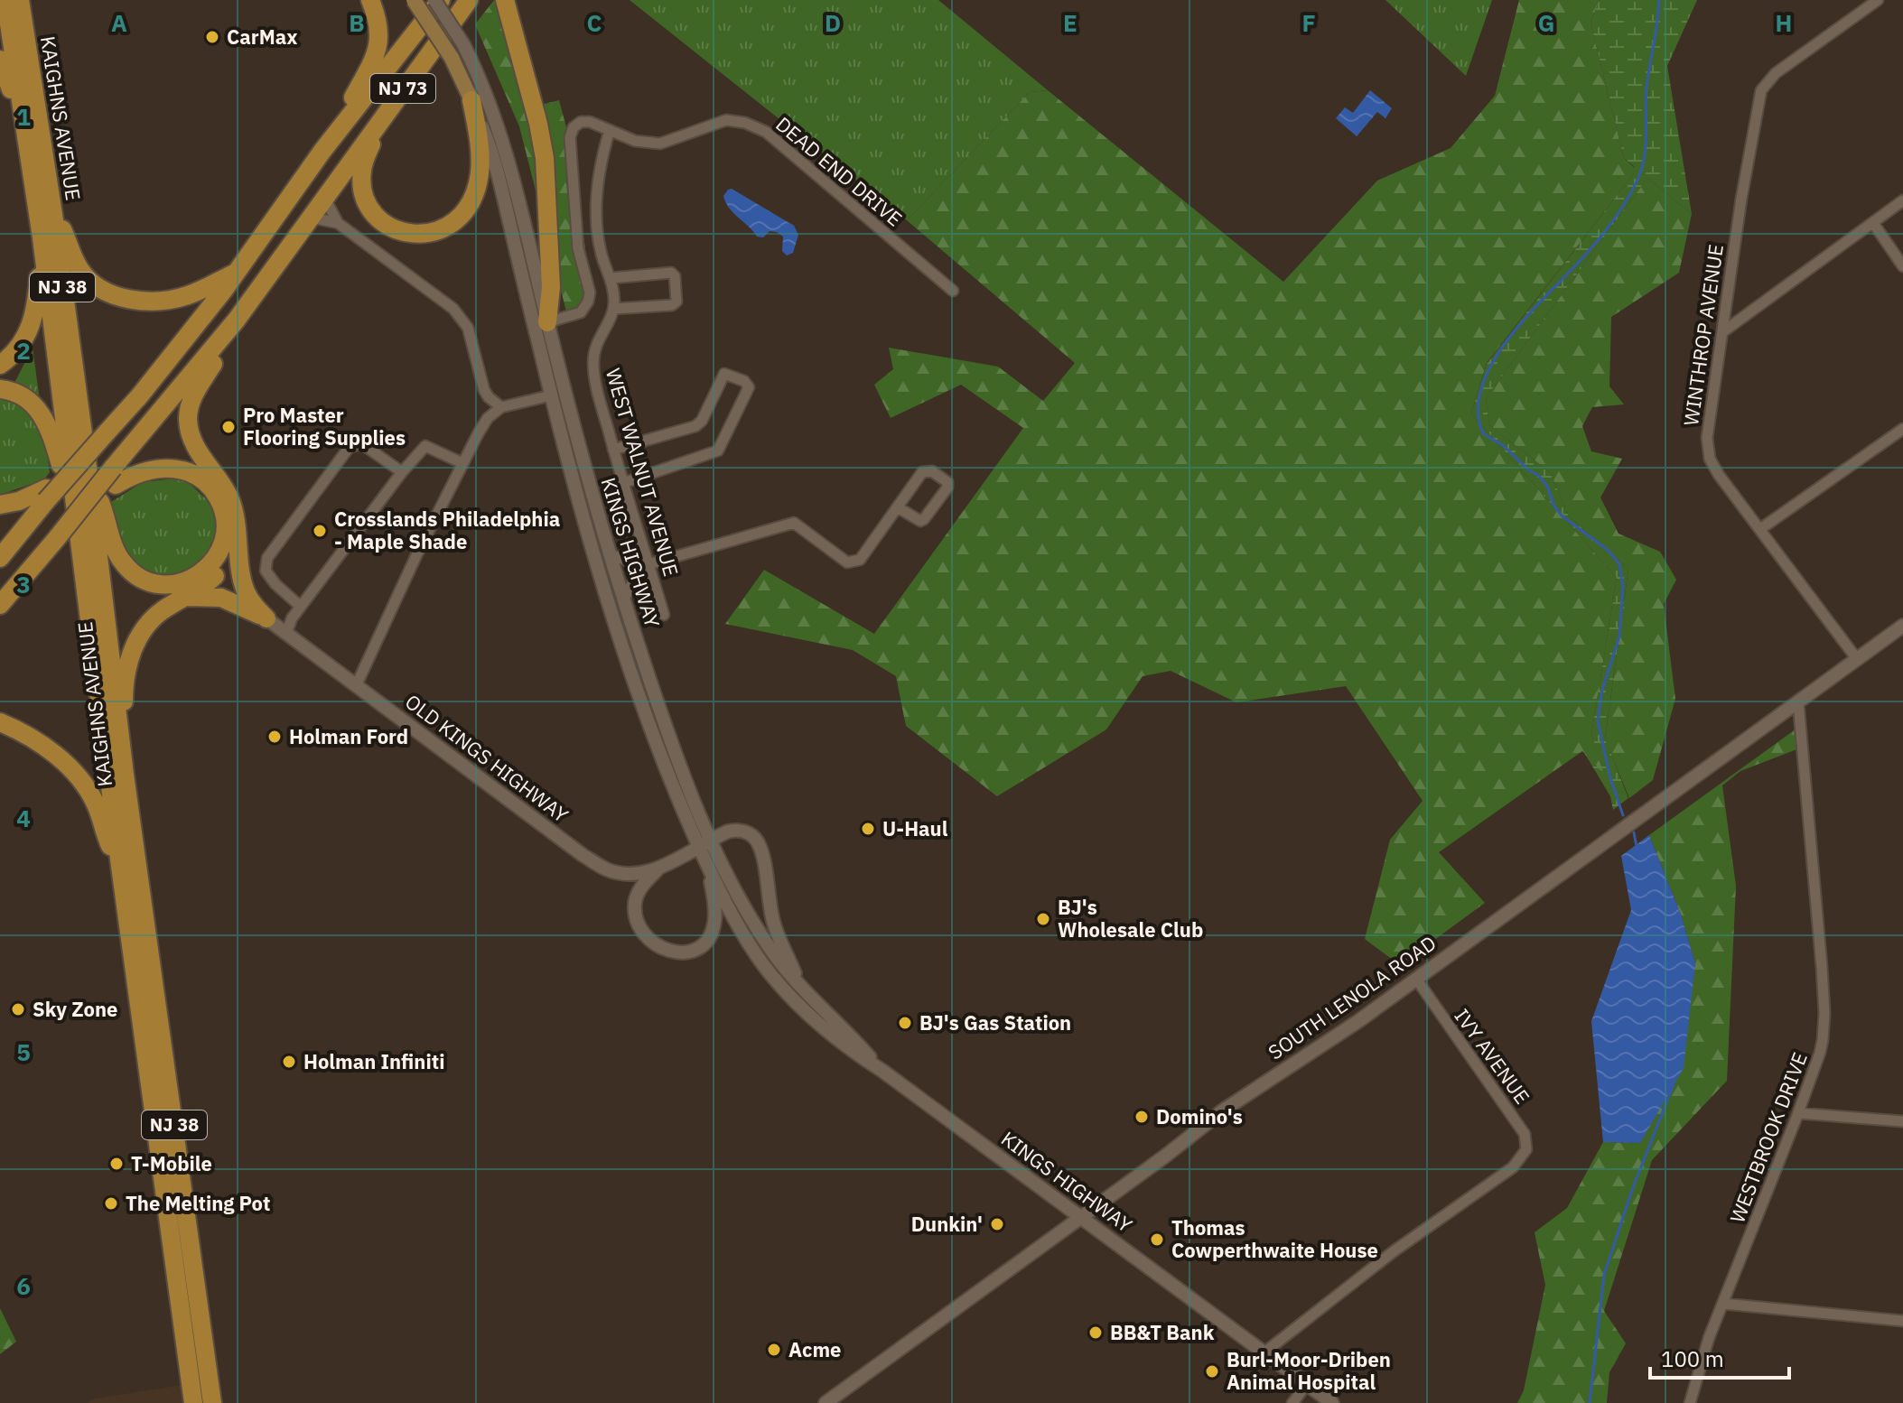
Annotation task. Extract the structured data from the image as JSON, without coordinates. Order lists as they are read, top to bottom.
{
  "streets": {
    "highway": ["NJ 73", "KAIGHNS AVENUE", "NJ 38"],
    "main road": ["KINGS HIGHWAY", "OLD KINGS HIGHWAY", "SOUTH LENOLA ROAD"],
    "street": [
      "DEAD END DRIVE",
      "WINTHROP AVENUE",
      "WEST WALNUT AVENUE",
      "IVY AVENUE",
      "WESTBROOK DRIVE"
    ]
  },
  "crossings": [
    ["NJ 73", "KAIGHNS AVENUE"],
    ["DEAD END DRIVE", "KINGS HIGHWAY"],
    ["WINTHROP AVENUE", "SOUTH LENOLA ROAD"],
    ["KINGS HIGHWAY", "OLD KINGS HIGHWAY"],
    ["KINGS HIGHWAY", "SOUTH LENOLA ROAD"],
    ["KINGS HIGHWAY", "IVY AVENUE"],
    ["SOUTH LENOLA ROAD", "IVY AVENUE"],
    ["SOUTH LENOLA ROAD", "WESTBROOK DRIVE"]
  ],
  "places": [
    "CarMax",
    "Pro Master Flooring Supplies",
    "Crosslands Philadelphia - Maple Shade",
    "Holman Ford",
    "U-Haul",
    "BJ's Wholesale Club",
    "Sky Zone",
    "BJ's Gas Station",
    "Holman Infiniti",
    "Domino's",
    "T-Mobile",
    "The Melting Pot",
    "Dunkin'",
    "Thomas Cowperthwaite House",
    "BB&T Bank",
    "Acme",
    "Burl-Moor-Driben Animal Hospital"
  ],
  "scale_bar": "100 m",
  "grid": {
    "columns": [
      "A",
      "B",
      "C",
      "D",
      "E",
      "F",
      "G",
      "H"
    ],
    "rows": [
      "1",
      "2",
      "3",
      "4",
      "5",
      "6"
    ]
  }
}
